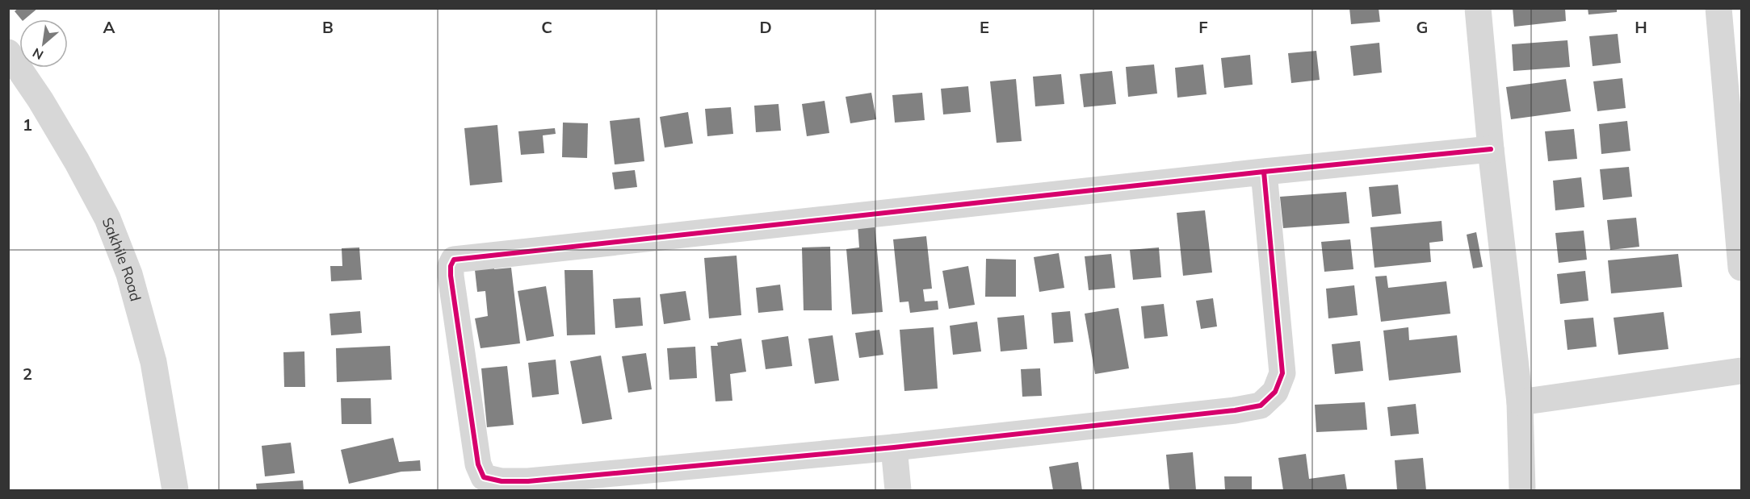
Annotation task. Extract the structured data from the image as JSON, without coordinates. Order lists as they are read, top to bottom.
{
  "streets": {
    "street": ["Sakhile Road"]
  },
  "north": "bottom left",
  "grid": {
    "columns": [
      "A",
      "B",
      "C",
      "D",
      "E",
      "F",
      "G",
      "H"
    ],
    "rows": ["1", "2"]
  }
}
